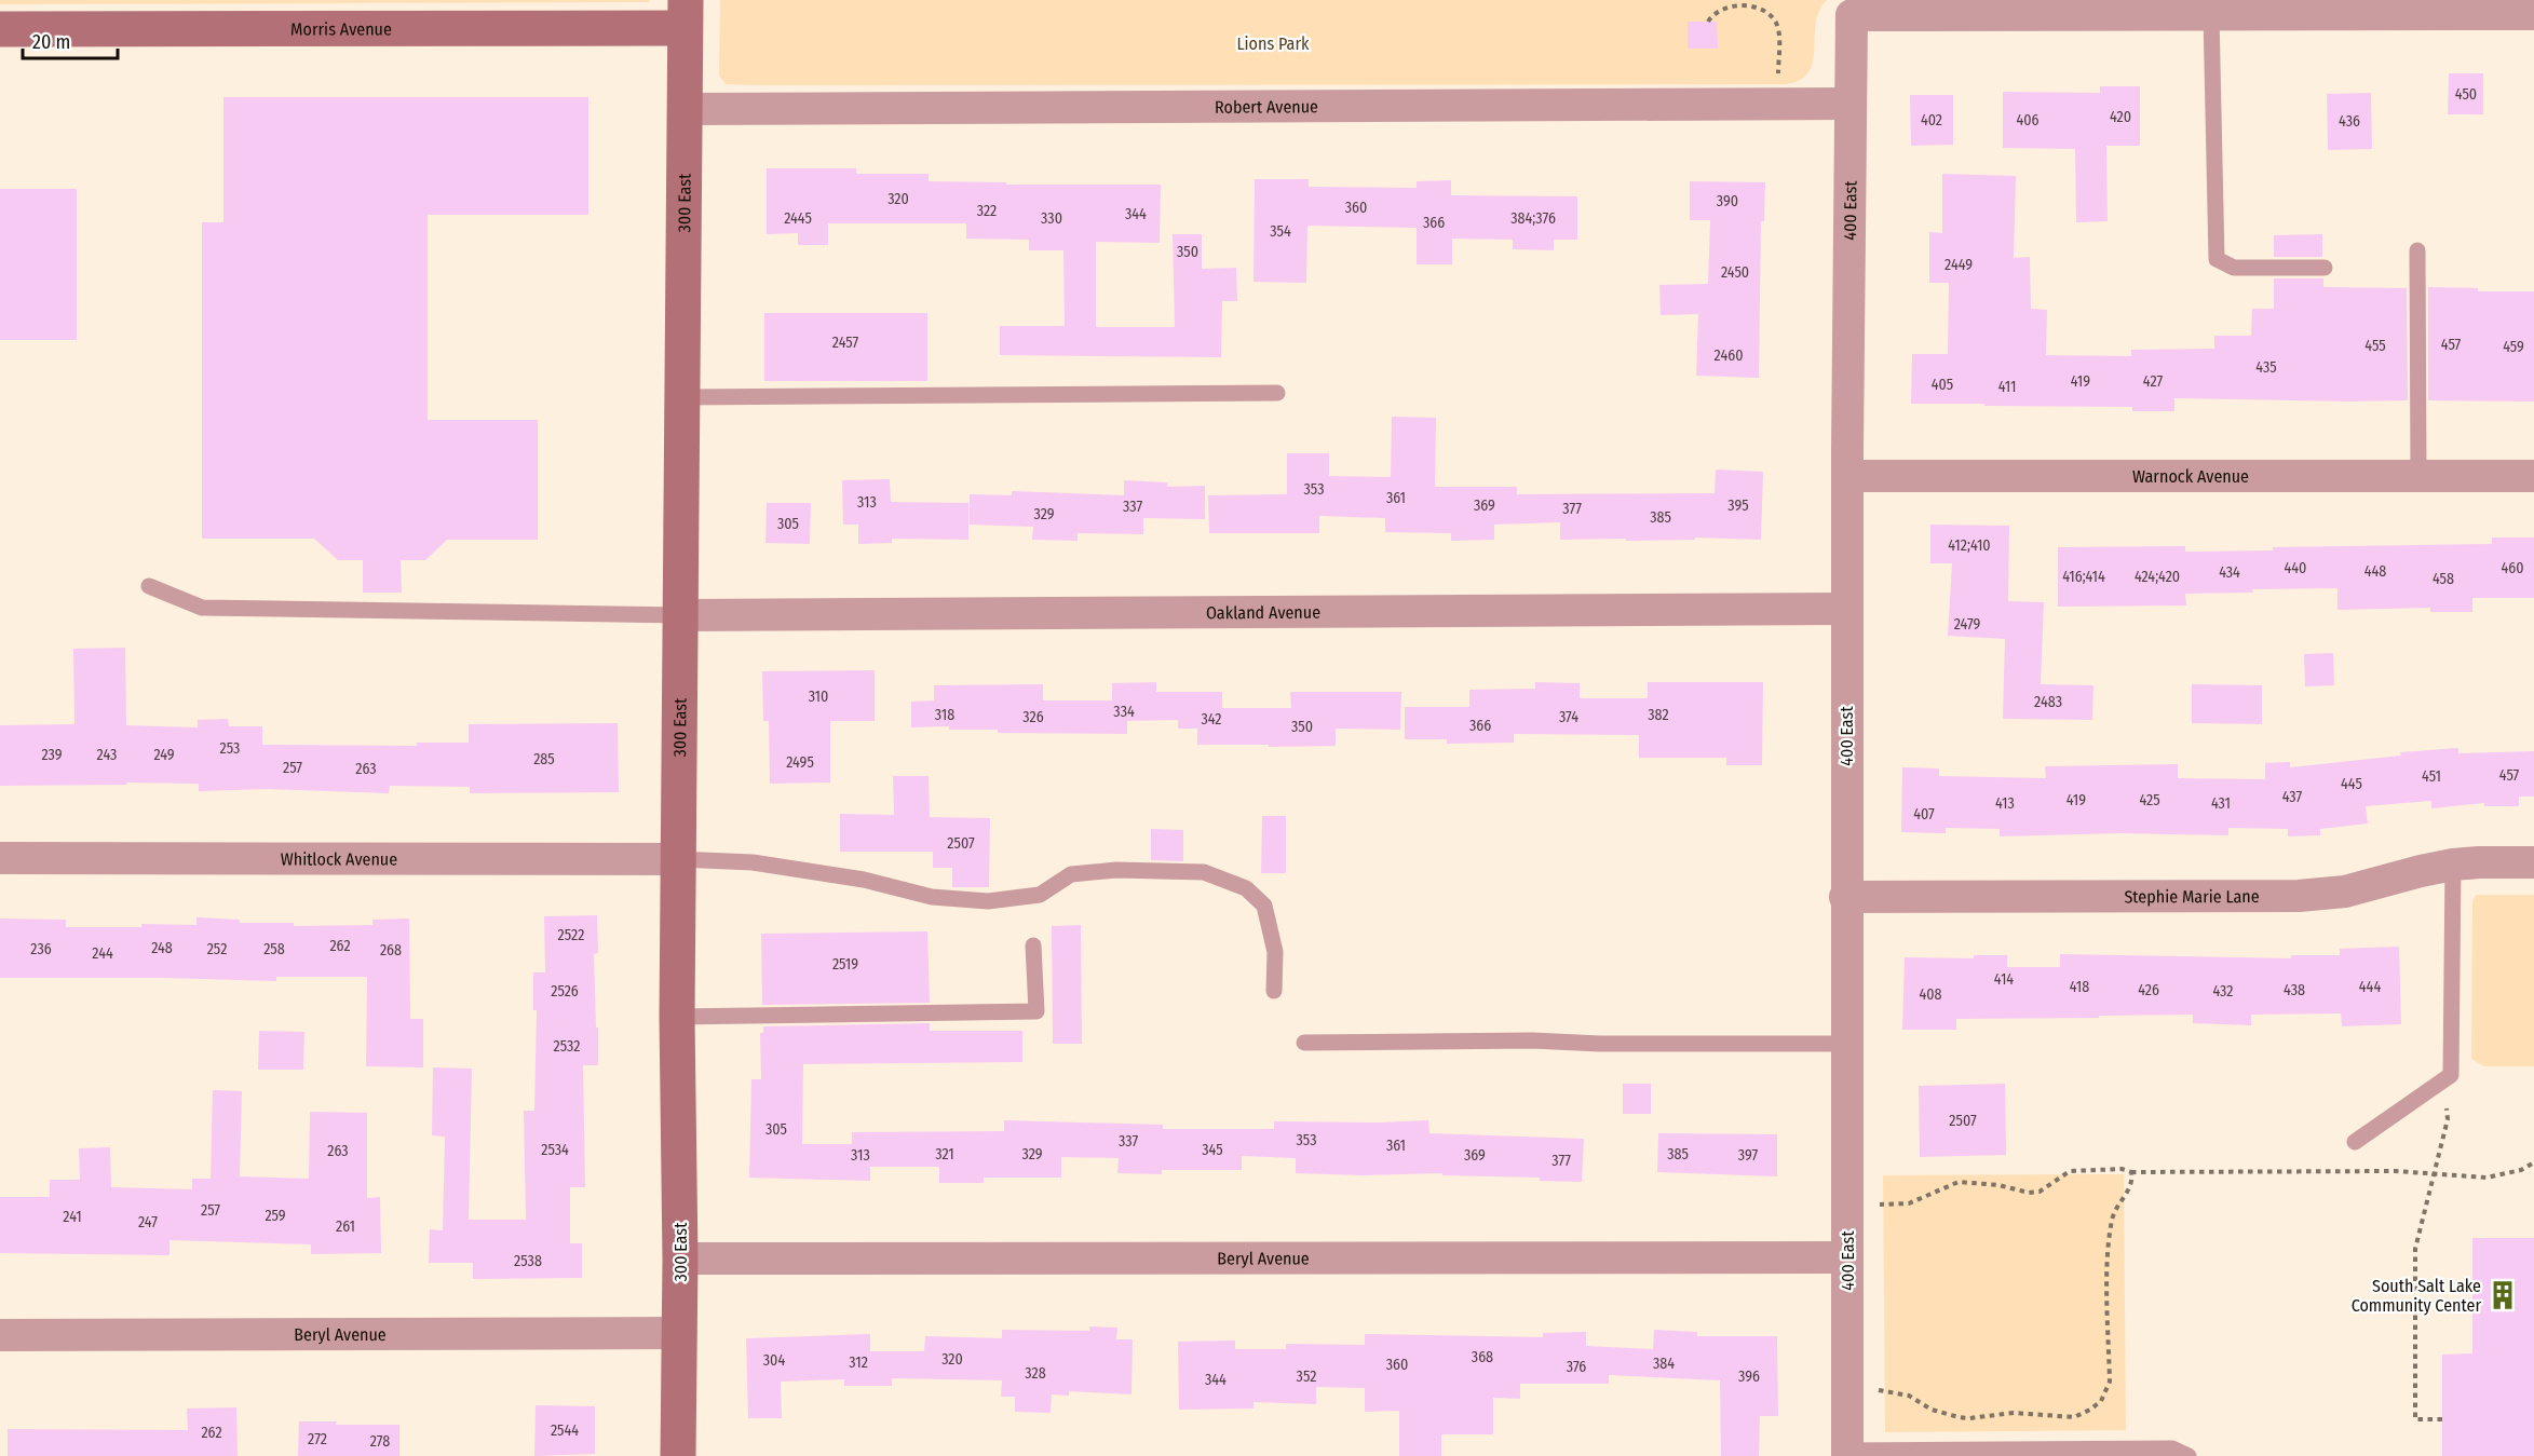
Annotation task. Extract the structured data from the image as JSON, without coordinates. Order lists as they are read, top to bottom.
{
  "streets": {
    "street": [
      "Morris Avenue",
      "Robert Avenue",
      "300 East",
      "400 East",
      "Warnock Avenue",
      "Oakland Avenue",
      "Whitlock Avenue",
      "Stephie Marie Lane",
      "Beryl Avenue"
    ]
  },
  "crossings": [
    ["Morris Avenue", "300 East"],
    ["Robert Avenue", "300 East"],
    ["Robert Avenue", "400 East"],
    ["300 East", "Oakland Avenue"],
    ["300 East", "Whitlock Avenue"],
    ["300 East", "Beryl Avenue"],
    ["400 East", "Warnock Avenue"],
    ["400 East", "Oakland Avenue"],
    ["400 East", "Stephie Marie Lane"],
    ["400 East", "Beryl Avenue"]
  ],
  "parks": ["Lions Park"],
  "places": {
    "building": ["South Salt Lake Community Center"]
  },
  "house_numbers": [
    "450",
    "420",
    "402",
    "406",
    "436",
    "320",
    "390",
    "360",
    "322",
    "344",
    "2445",
    "330",
    "384;376",
    "366",
    "354",
    "350",
    "2449",
    "2450",
    "2457",
    "457",
    "455",
    "459",
    "2460",
    "435",
    "419",
    "427",
    "405",
    "411",
    "353",
    "361",
    "313",
    "369",
    "395",
    "337",
    "377",
    "329",
    "385",
    "305",
    "412;410",
    "440",
    "460",
    "448",
    "434",
    "416;414",
    "424;420",
    "458",
    "2479",
    "310",
    "2483",
    "334",
    "318",
    "382",
    "326",
    "374",
    "342",
    "366",
    "350",
    "253",
    "239",
    "243",
    "249",
    "285",
    "2495",
    "257",
    "263",
    "457",
    "451",
    "445",
    "437",
    "419",
    "425",
    "413",
    "431",
    "407",
    "2507",
    "2522",
    "262",
    "248",
    "236",
    "252",
    "258",
    "268",
    "244",
    "2519",
    "414",
    "418",
    "444",
    "426",
    "438",
    "2526",
    "432",
    "408",
    "2532",
    "2507",
    "305",
    "353",
    "337",
    "361",
    "2534",
    "345",
    "263",
    "321",
    "329",
    "385",
    "313",
    "369",
    "397",
    "377",
    "257",
    "259",
    "241",
    "247",
    "261",
    "2538",
    "368",
    "320",
    "304",
    "312",
    "384",
    "360",
    "376",
    "328",
    "352",
    "396",
    "344",
    "2544",
    "262",
    "272",
    "278"
  ],
  "scale_bar": "20 m"
}
